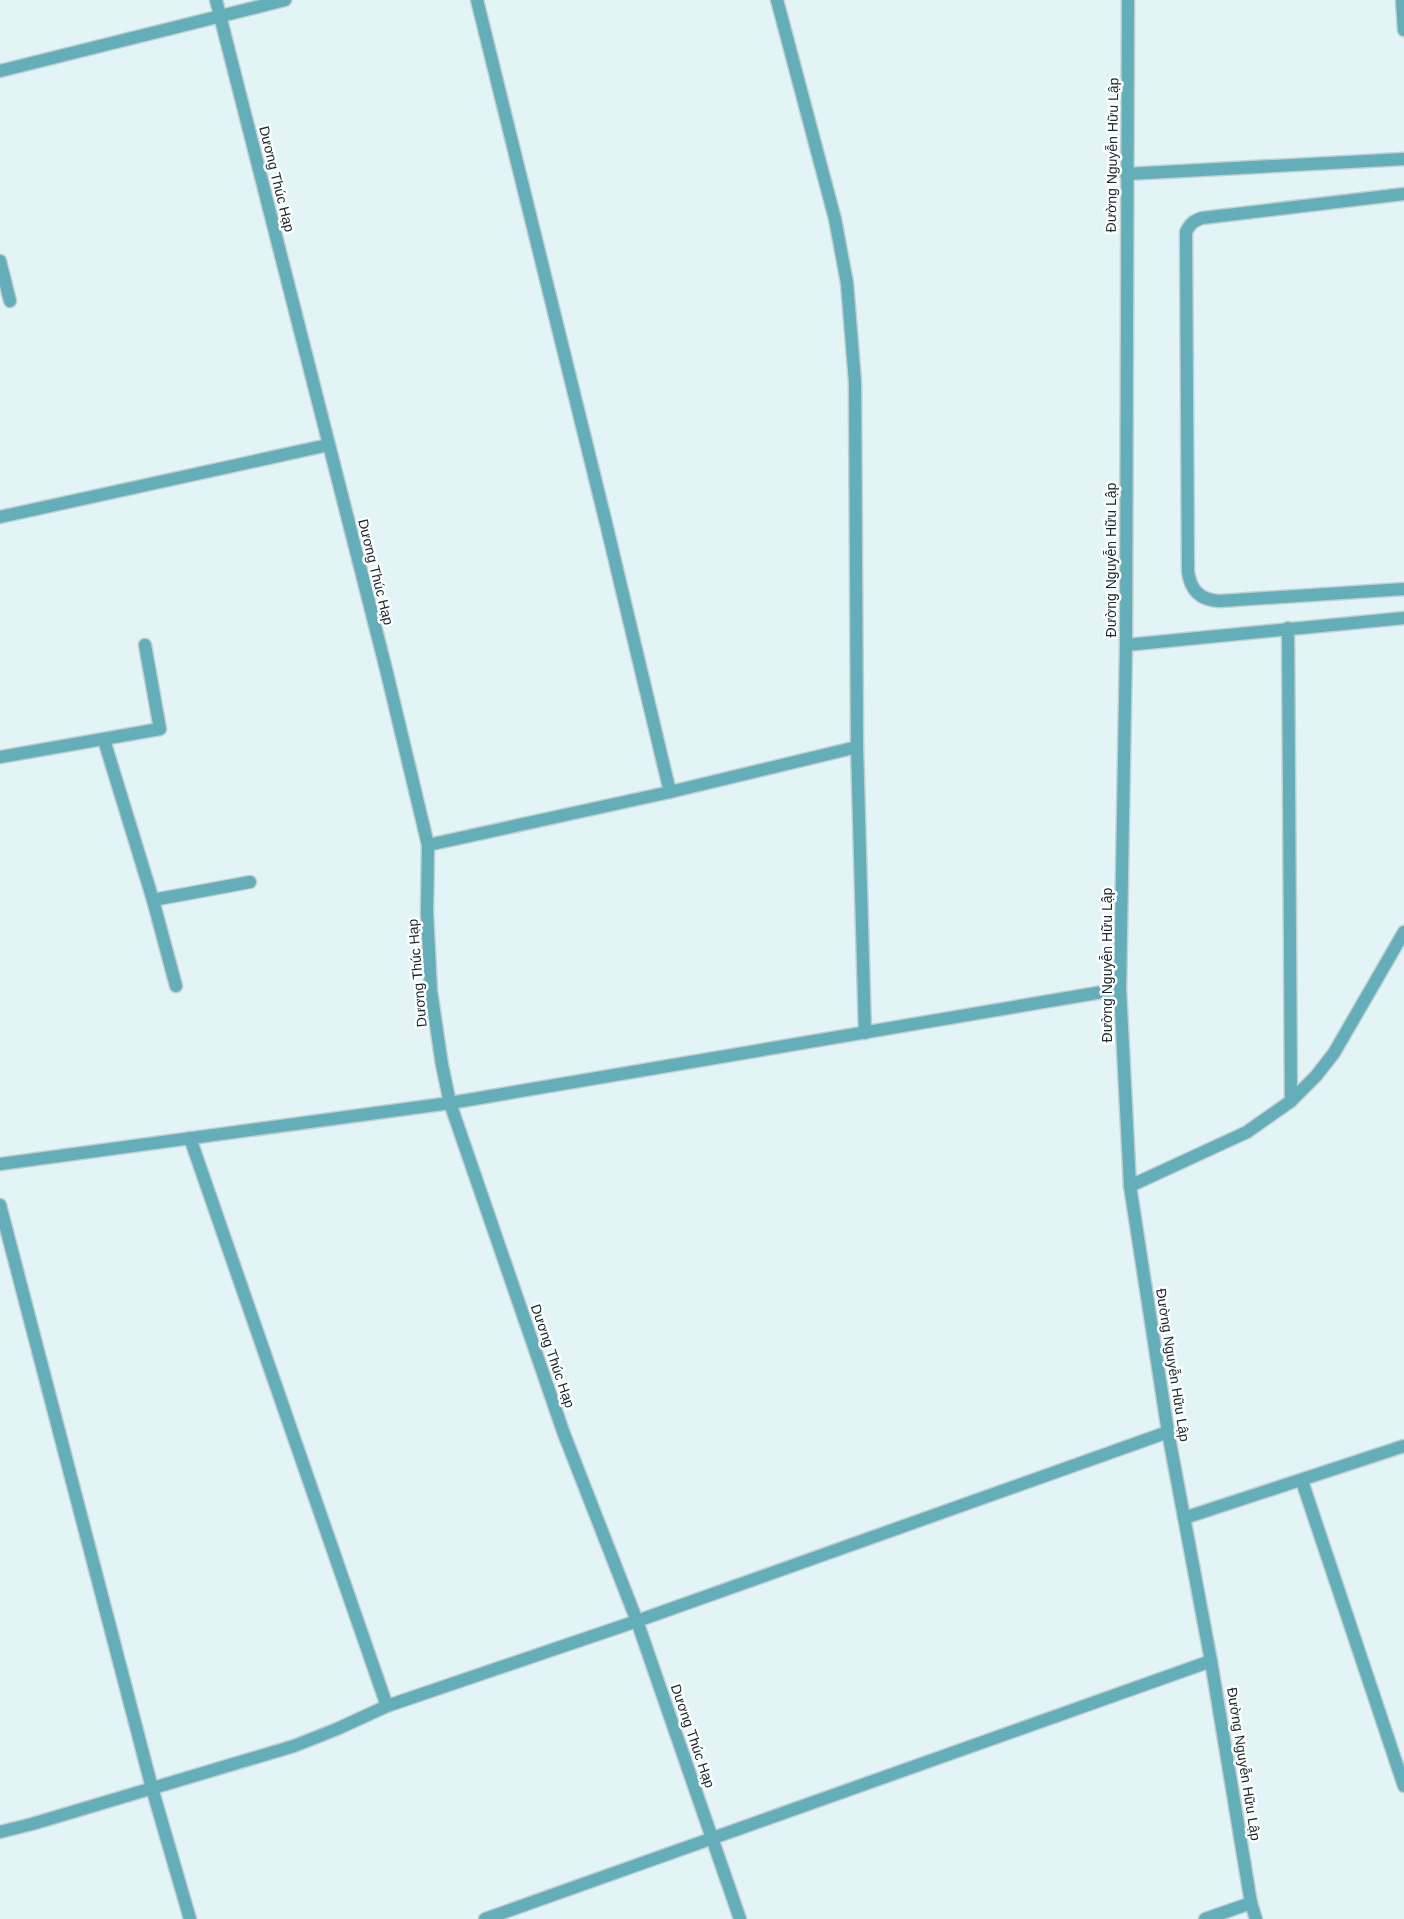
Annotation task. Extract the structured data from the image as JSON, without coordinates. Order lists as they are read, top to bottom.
{
  "streets": {
    "street": ["Đường Nguyễn Hữu Lập", "Dương Thúc Hạp"]
  }
}
